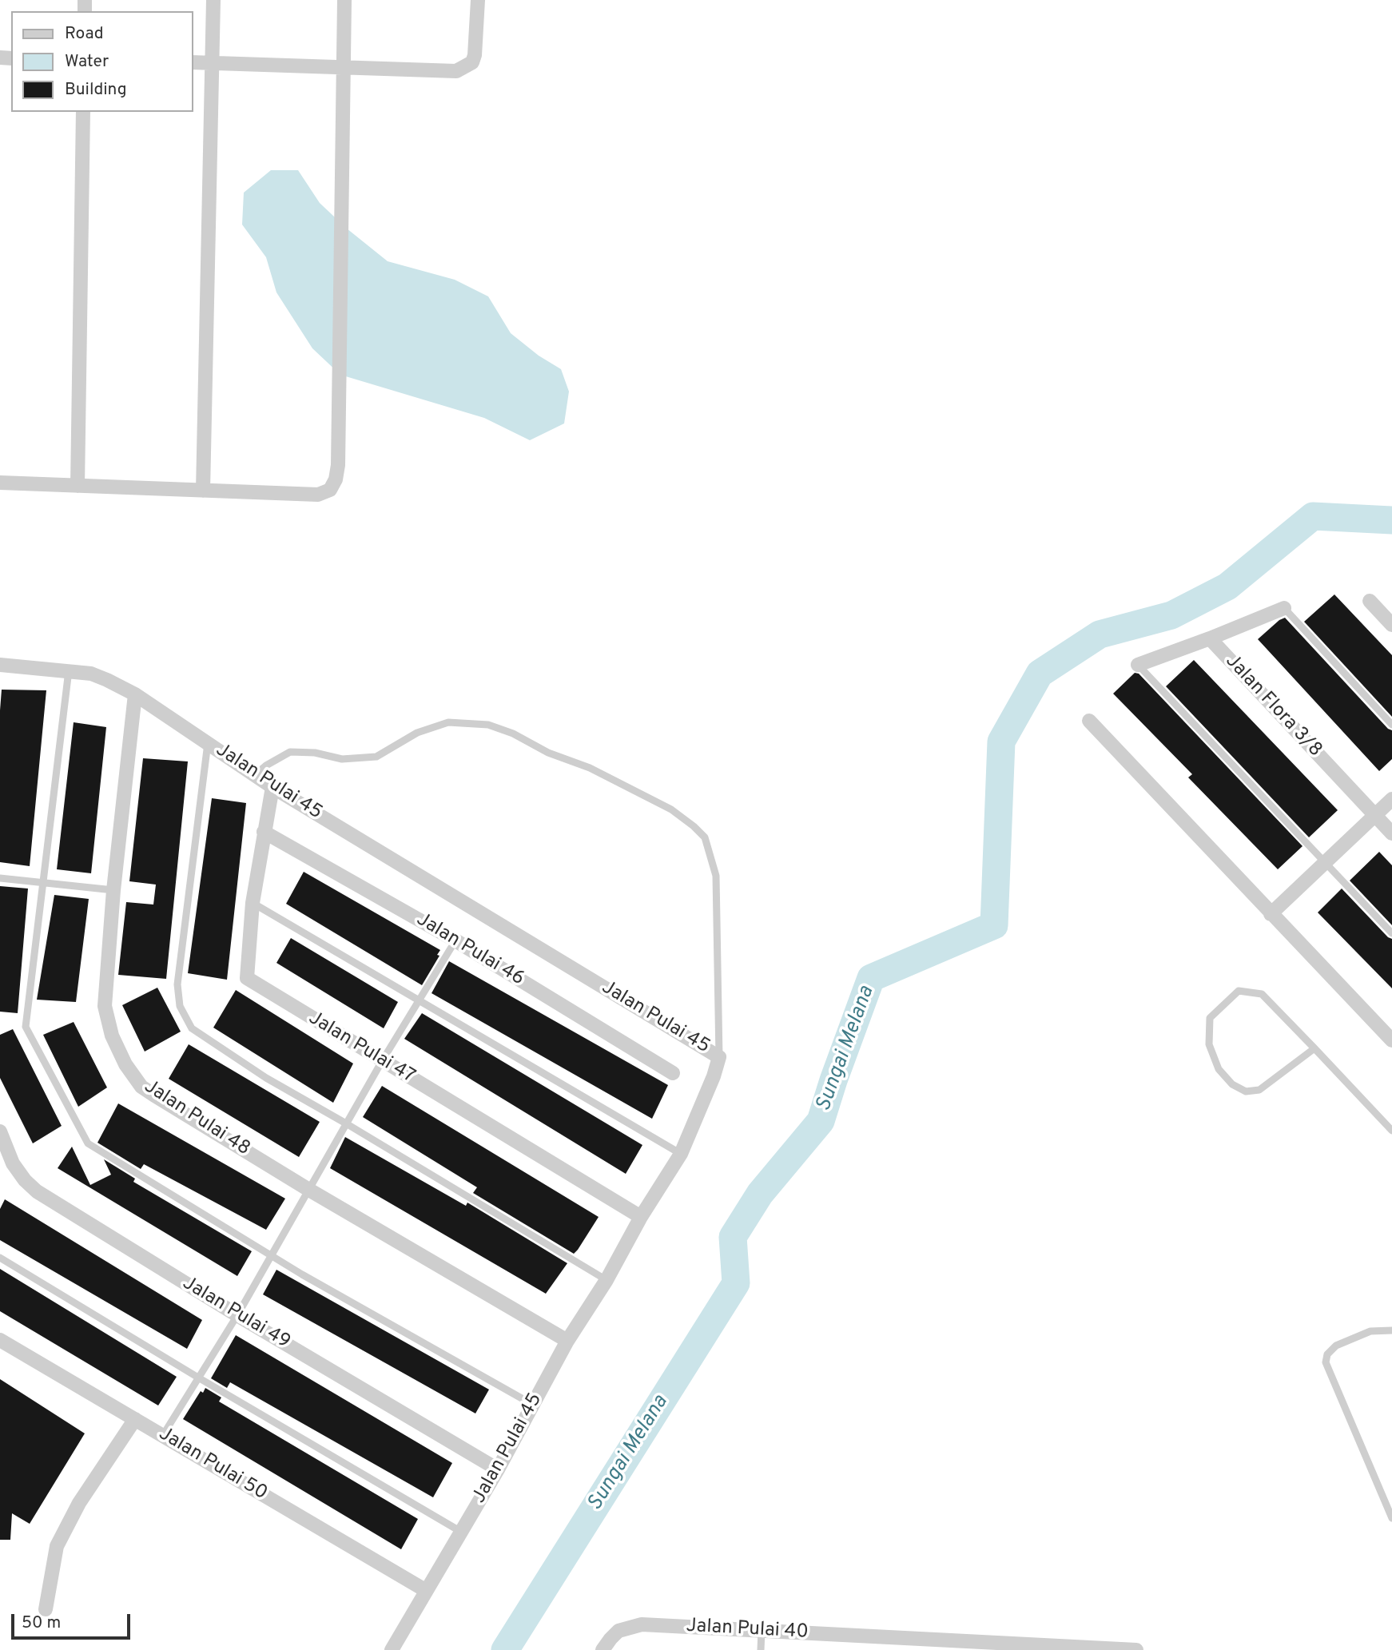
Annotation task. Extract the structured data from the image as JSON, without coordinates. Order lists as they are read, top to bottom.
{
  "streets": {
    "street": [
      "Jalan Flora 3/8",
      "Jalan Pulai 45",
      "Jalan Pulai 46",
      "Jalan Pulai 47",
      "Jalan Pulai 48",
      "Jalan Pulai 49",
      "Jalan Pulai 50",
      "Jalan Pulai 40"
    ]
  },
  "crossings": [
    ["Jalan Pulai 45", "Jalan Pulai 47"],
    ["Jalan Pulai 45", "Jalan Pulai 48"],
    ["Jalan Pulai 45", "Jalan Pulai 49"],
    ["Jalan Pulai 45", "Jalan Pulai 50"],
    ["Jalan Pulai 46", "Jalan Pulai 47"]
  ],
  "water": ["Sungai Melana"],
  "legend": ["Road", "Water", "Building"],
  "scale_bar": "50 m"
}
